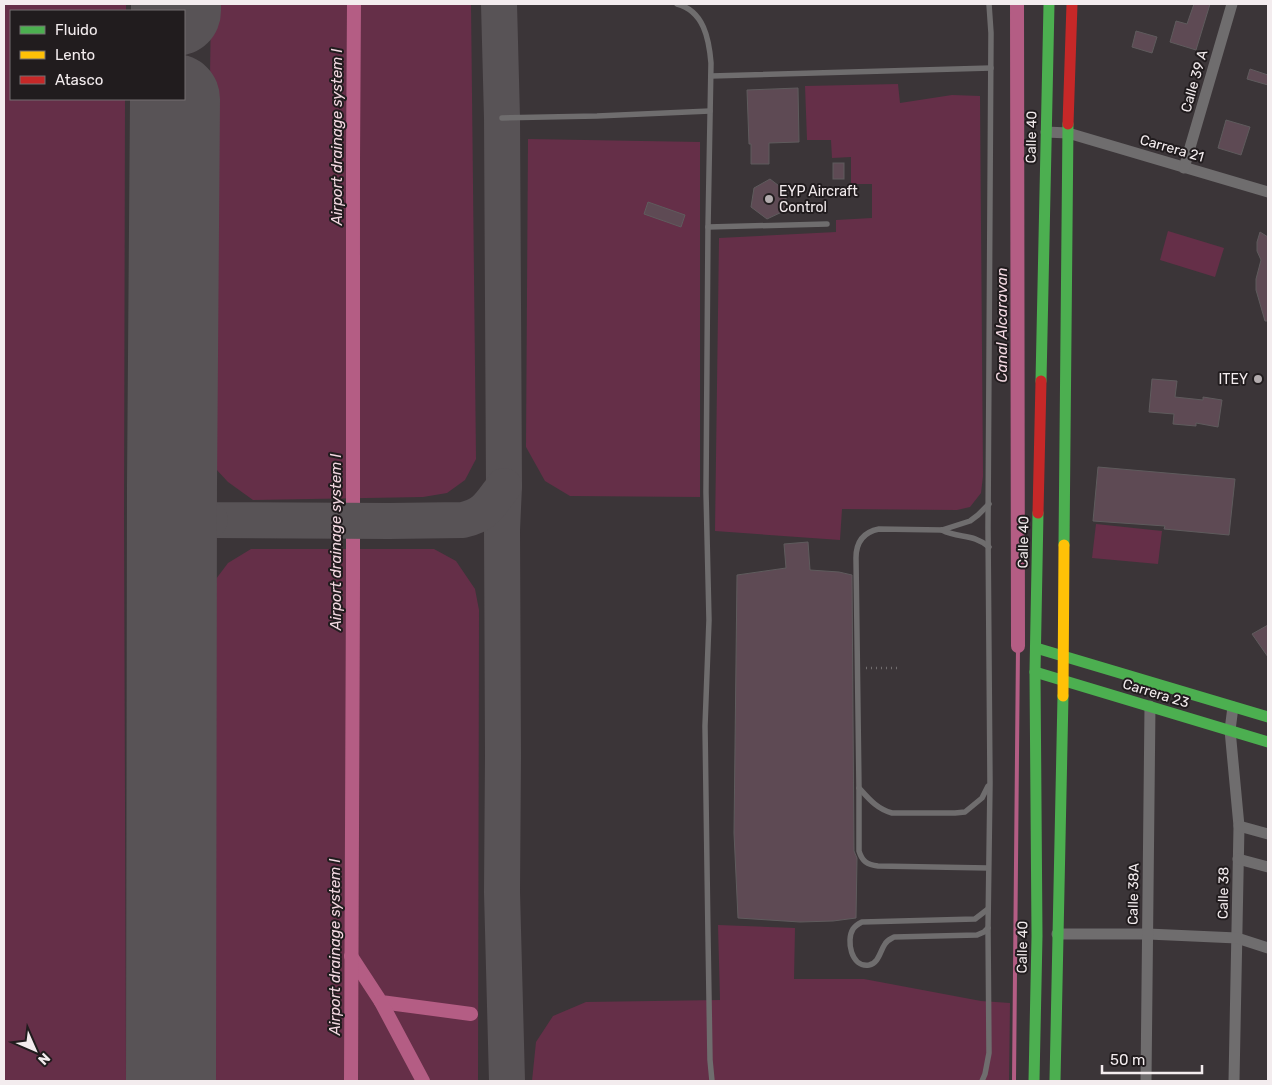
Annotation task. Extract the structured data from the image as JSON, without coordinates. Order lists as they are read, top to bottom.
{
  "streets": {
    "main road": ["Calle 40", "Carrera 23"],
    "street": [
      "Calle 39 A",
      "Carrera 21",
      "Calle 38",
      "Calle 38A"
    ]
  },
  "crossings": [
    ["Calle 39 A", "Carrera 21"],
    ["Calle 40", "Carrera 21"],
    ["Calle 40", "Carrera 23"],
    ["Carrera 23", "Calle 38"],
    ["Carrera 23", "Calle 38A"]
  ],
  "water": ["Airport drainage system I", "Canal Alcaravan"],
  "places": ["EYP Aircraft Control", "ITEY"],
  "legend": ["Fluido", "Lento", "Atasco"],
  "scale_bar": "50 m",
  "north": "bottom right"
}
